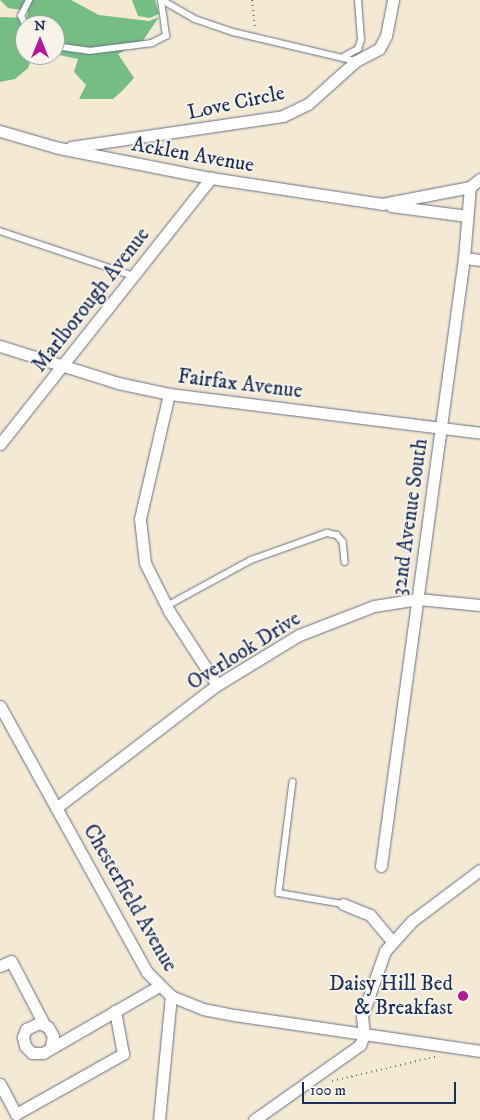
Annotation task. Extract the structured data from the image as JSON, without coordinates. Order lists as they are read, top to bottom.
{
  "streets": {
    "street": [
      "Love Circle",
      "Acklen Avenue",
      "Marlborough Avenue",
      "Fairfax Avenue",
      "32nd Avenue South",
      "Overlook Drive",
      "Chesterfield Avenue"
    ]
  },
  "crossings": [
    ["Love Circle", "Acklen Avenue"],
    ["Acklen Avenue", "Marlborough Avenue"],
    ["Acklen Avenue", "32nd Avenue South"],
    ["Marlborough Avenue", "Fairfax Avenue"],
    ["Fairfax Avenue", "32nd Avenue South"],
    ["32nd Avenue South", "Overlook Drive"],
    ["Overlook Drive", "Chesterfield Avenue"]
  ],
  "places": ["Daisy Hill Bed & Breakfast"],
  "scale_bar": "100 m",
  "north": "top"
}
